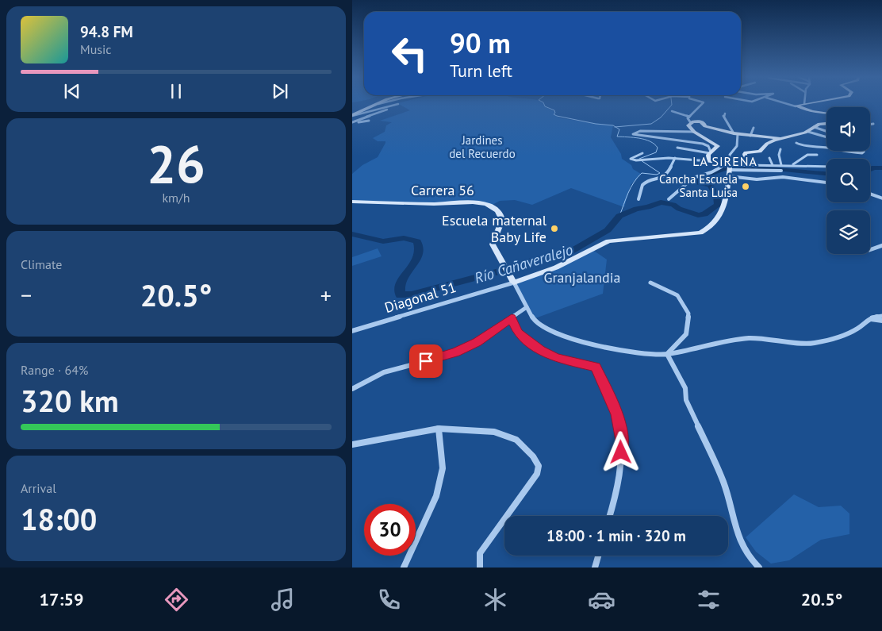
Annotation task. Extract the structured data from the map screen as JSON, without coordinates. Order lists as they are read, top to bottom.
{
  "streets": {
    "street": ["Carrera 56", "Diagonal 51"]
  },
  "crossings": [
    ["Carrera 56", "Diagonal 51"]
  ],
  "districts": ["LA SIRENA"],
  "water": ["Río Cañaveralejo"],
  "parks": ["Jardines del Recuerdo", "Granjalandia"],
  "places": ["Cancha Escuela Santa Luisa", "Escuela maternal Baby Life"],
  "page": {
    "turn": ["90 m", "Turn left"],
    "song": ["94.8 FM", "Music"],
    "tile": [
      ["26", "km/h"],
      "Climate",
      ["Range · 64%", "320 km"],
      ["Arrival", "18:00"]
    ],
    "heat": ["−", "20.5°", "+"],
    "limit": "30",
    "trip": "18:00 · 1 min · 320 m",
    "tabs": ["17:59", "20.5°"]
  }
}
